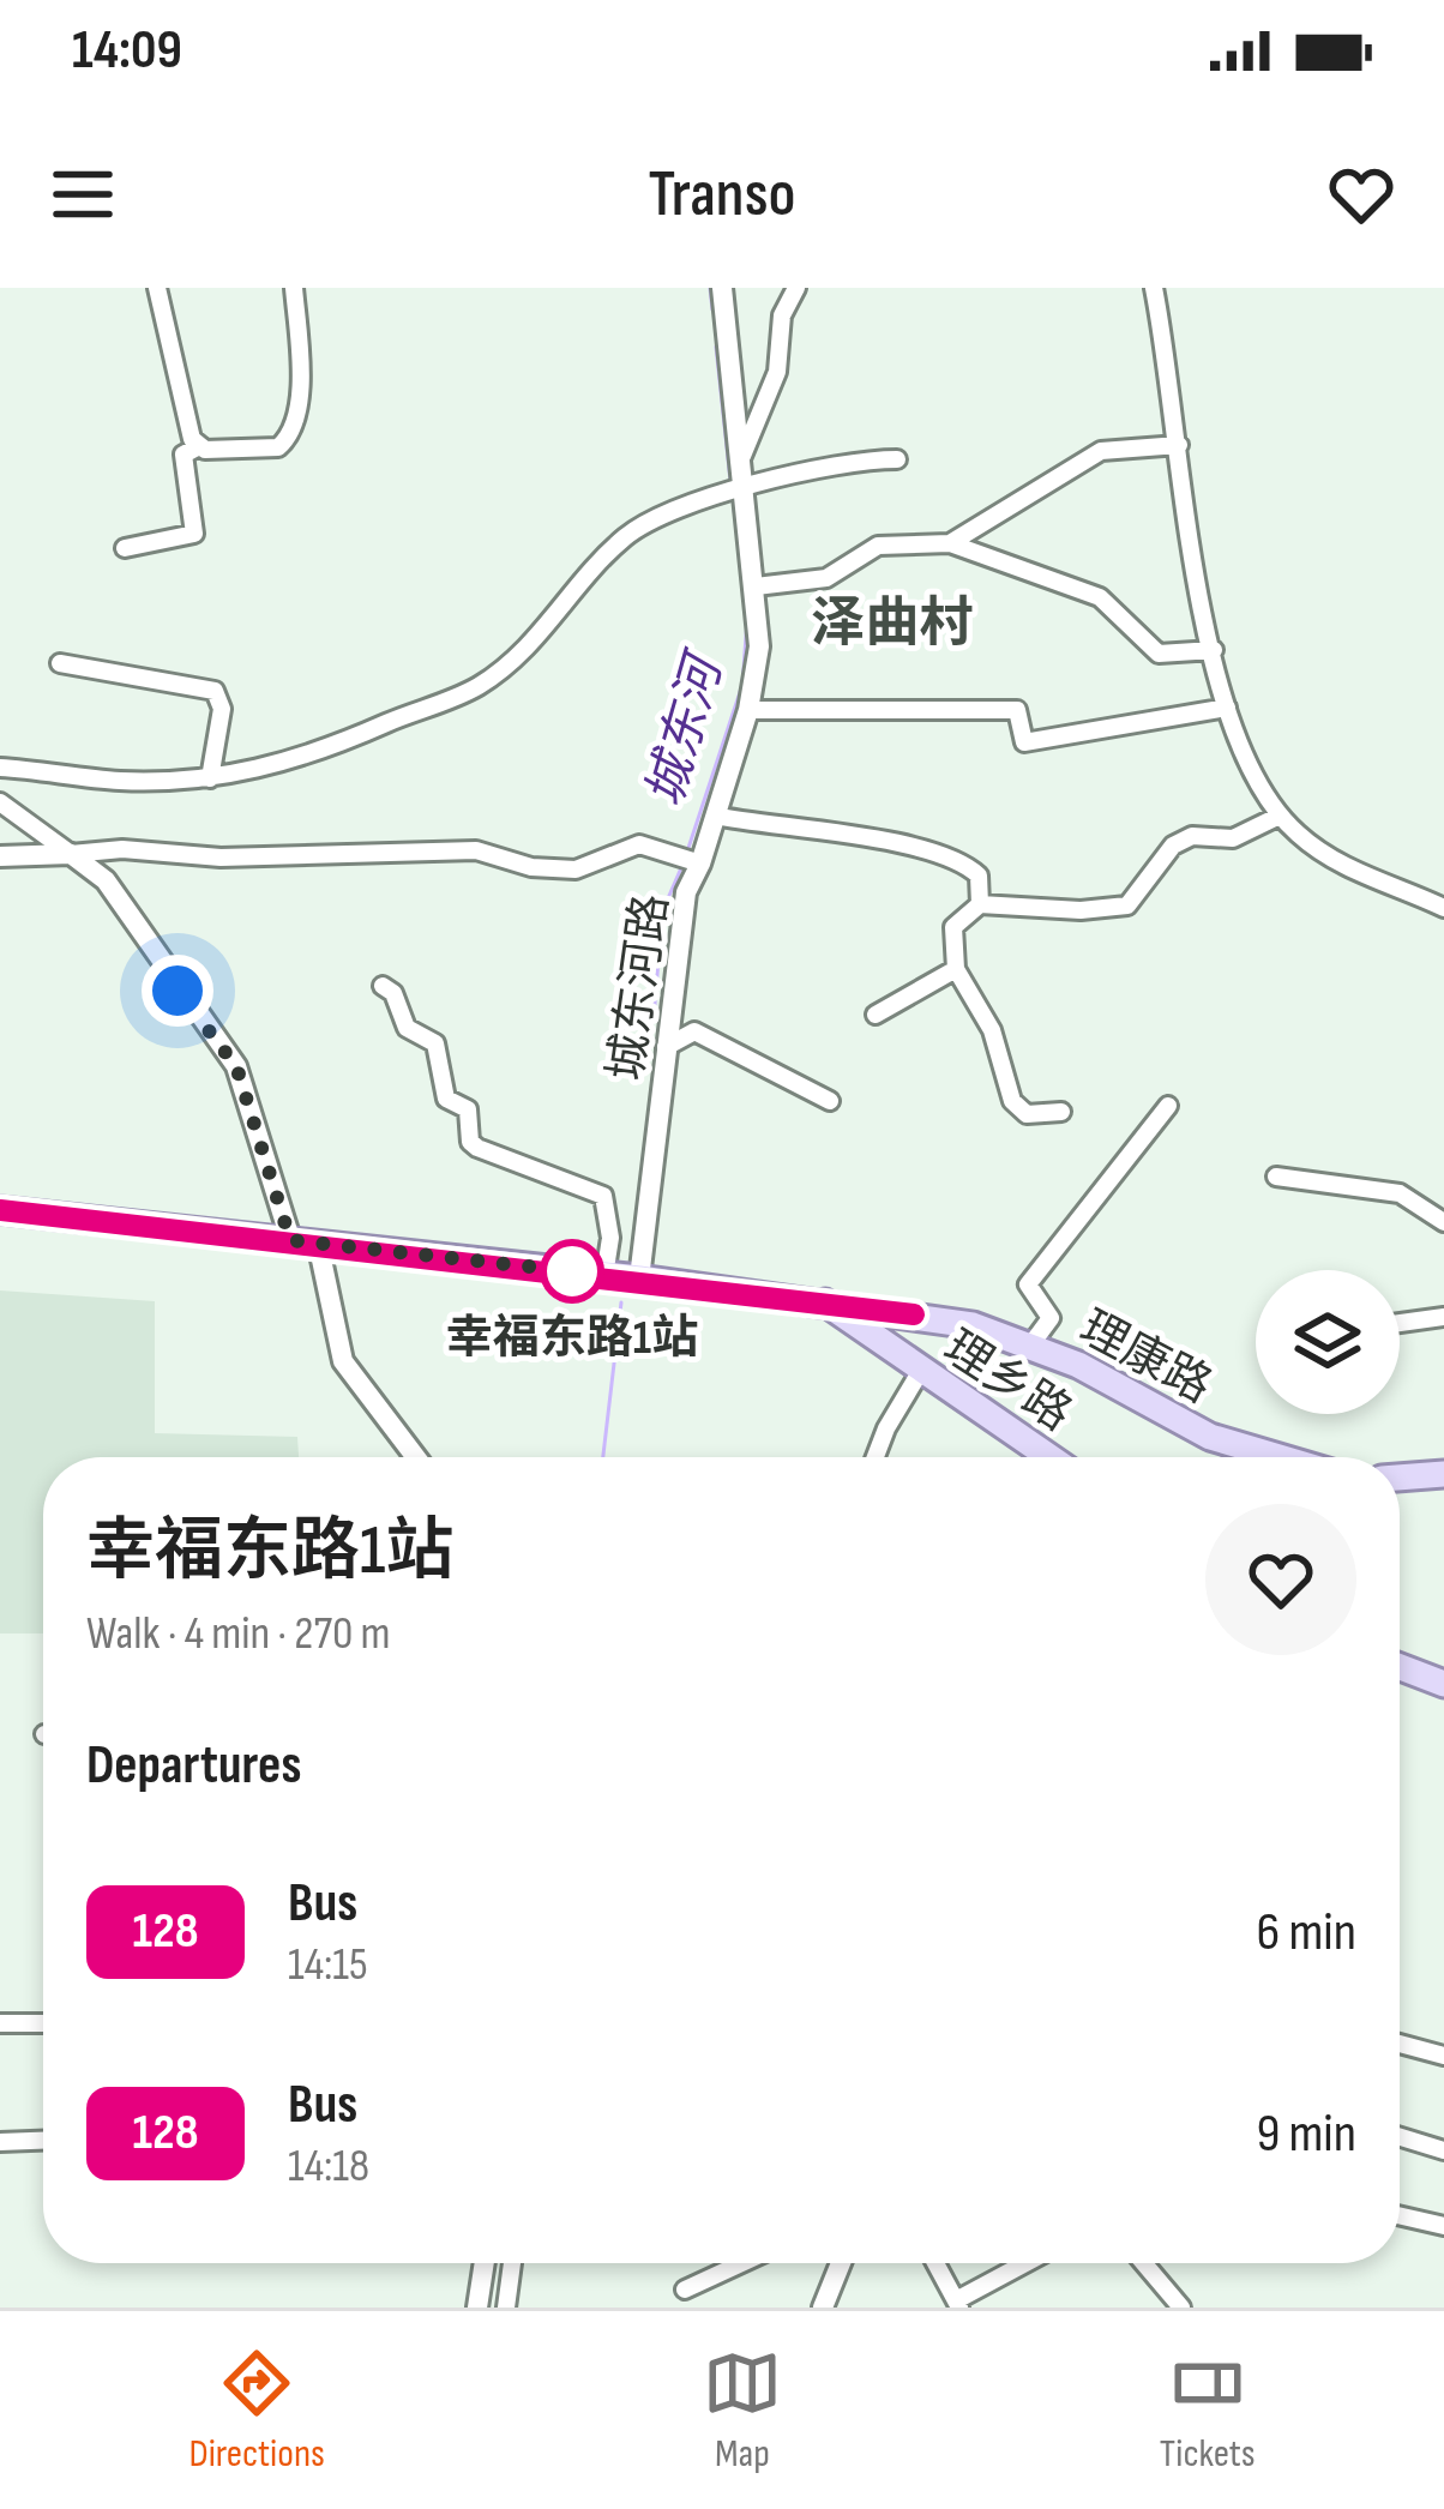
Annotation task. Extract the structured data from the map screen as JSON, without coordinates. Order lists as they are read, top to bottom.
{
  "streets": {
    "main road": ["理康路", "理乡路"],
    "street": ["城东河路"]
  },
  "crossings": [
    ["城东河路", "理康路"],
    ["理康路", "理乡路"]
  ],
  "districts": ["泽曲村"],
  "water": ["城东河"],
  "places": ["幸福东路1站"],
  "lines": ["bus line 128"],
  "page": {
    "status": "14:09",
    "header": "Transo",
    "heading": [
      ["幸福东路1站", "Walk · 4 min · 270 m"],
      "Departures"
    ],
    "list": [
      {
        "mark": "128",
        "name": "Bus",
        "note": "14:15",
        "value": "6 min"
      },
      {
        "mark": "128",
        "name": "Bus",
        "note": "14:18",
        "value": "9 min"
      }
    ],
    "tabs": ["Directions", "Map", "Tickets"]
  }
}
